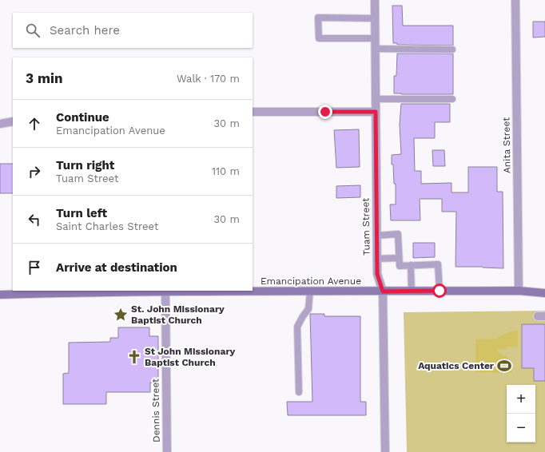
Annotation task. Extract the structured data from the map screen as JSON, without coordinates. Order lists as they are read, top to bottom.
{
  "streets": {
    "main road": ["Emancipation Avenue"],
    "street": ["Anita Street", "Tuam Street", "Dennis Street"]
  },
  "crossings": [
    ["Anita Street", "Emancipation Avenue"],
    ["Tuam Street", "Emancipation Avenue"],
    ["Emancipation Avenue", "Dennis Street"]
  ],
  "places": {
    "place": ["St. John Missionary Baptist Church"],
    "church": ["St John Missionary Baptist Church"],
    "sports": ["Aquatics Center"]
  },
  "page": {
    "search": "Search here",
    "heading": ["3 min", "Walk · 170 m"],
    "list": [
      ["Continue", "Emancipation Avenue", "30 m"],
      ["Turn right", "Tuam Street", "110 m"],
      ["Turn left", "Saint Charles Street", "30 m"],
      "Arrive at destination"
    ],
    "map_buttons": ["+", "−"]
  }
}
